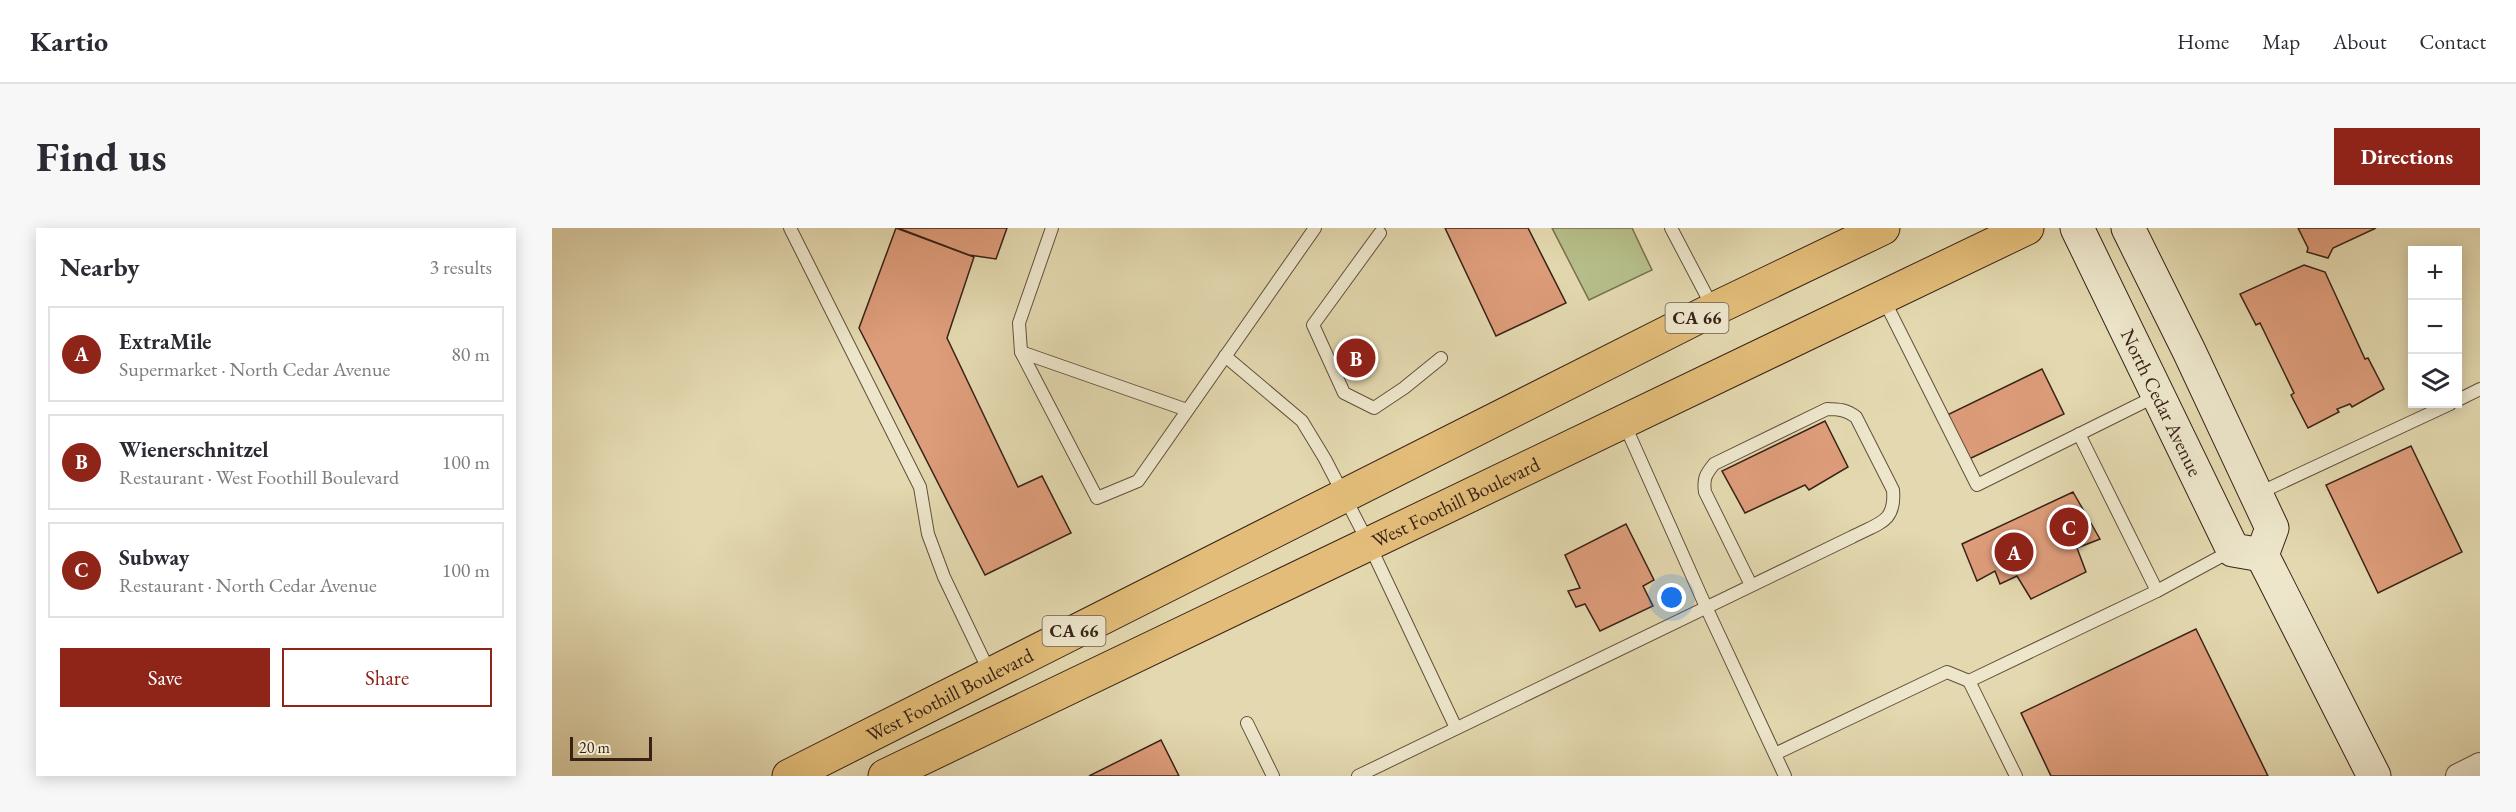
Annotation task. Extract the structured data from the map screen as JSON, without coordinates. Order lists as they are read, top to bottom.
{
  "streets": {
    "main road": ["CA 66", "North Cedar Avenue", "West Foothill Boulevard"]
  },
  "scale_bar": "20 m",
  "page": {
    "header": "Kartio",
    "nav": [
      "Home",
      "Map",
      "About",
      "Contact"
    ],
    "buttons": [
      "Directions",
      ["Save", "Share"]
    ],
    "title": "Find us",
    "heading": ["Nearby", "3 results"],
    "map_buttons": ["+", "−"],
    "list": [
      {
        "mark": "A",
        "name": "ExtraMile",
        "note": "Supermarket · North Cedar Avenue",
        "value": "80 m"
      },
      {
        "mark": "B",
        "name": "Wienerschnitzel",
        "note": "Restaurant · West Foothill Boulevard",
        "value": "100 m"
      },
      {
        "mark": "C",
        "name": "Subway",
        "note": "Restaurant · North Cedar Avenue",
        "value": "100 m"
      }
    ],
    "pins": ["B", "C", "A"],
    "scale": "20 m"
  }
}
